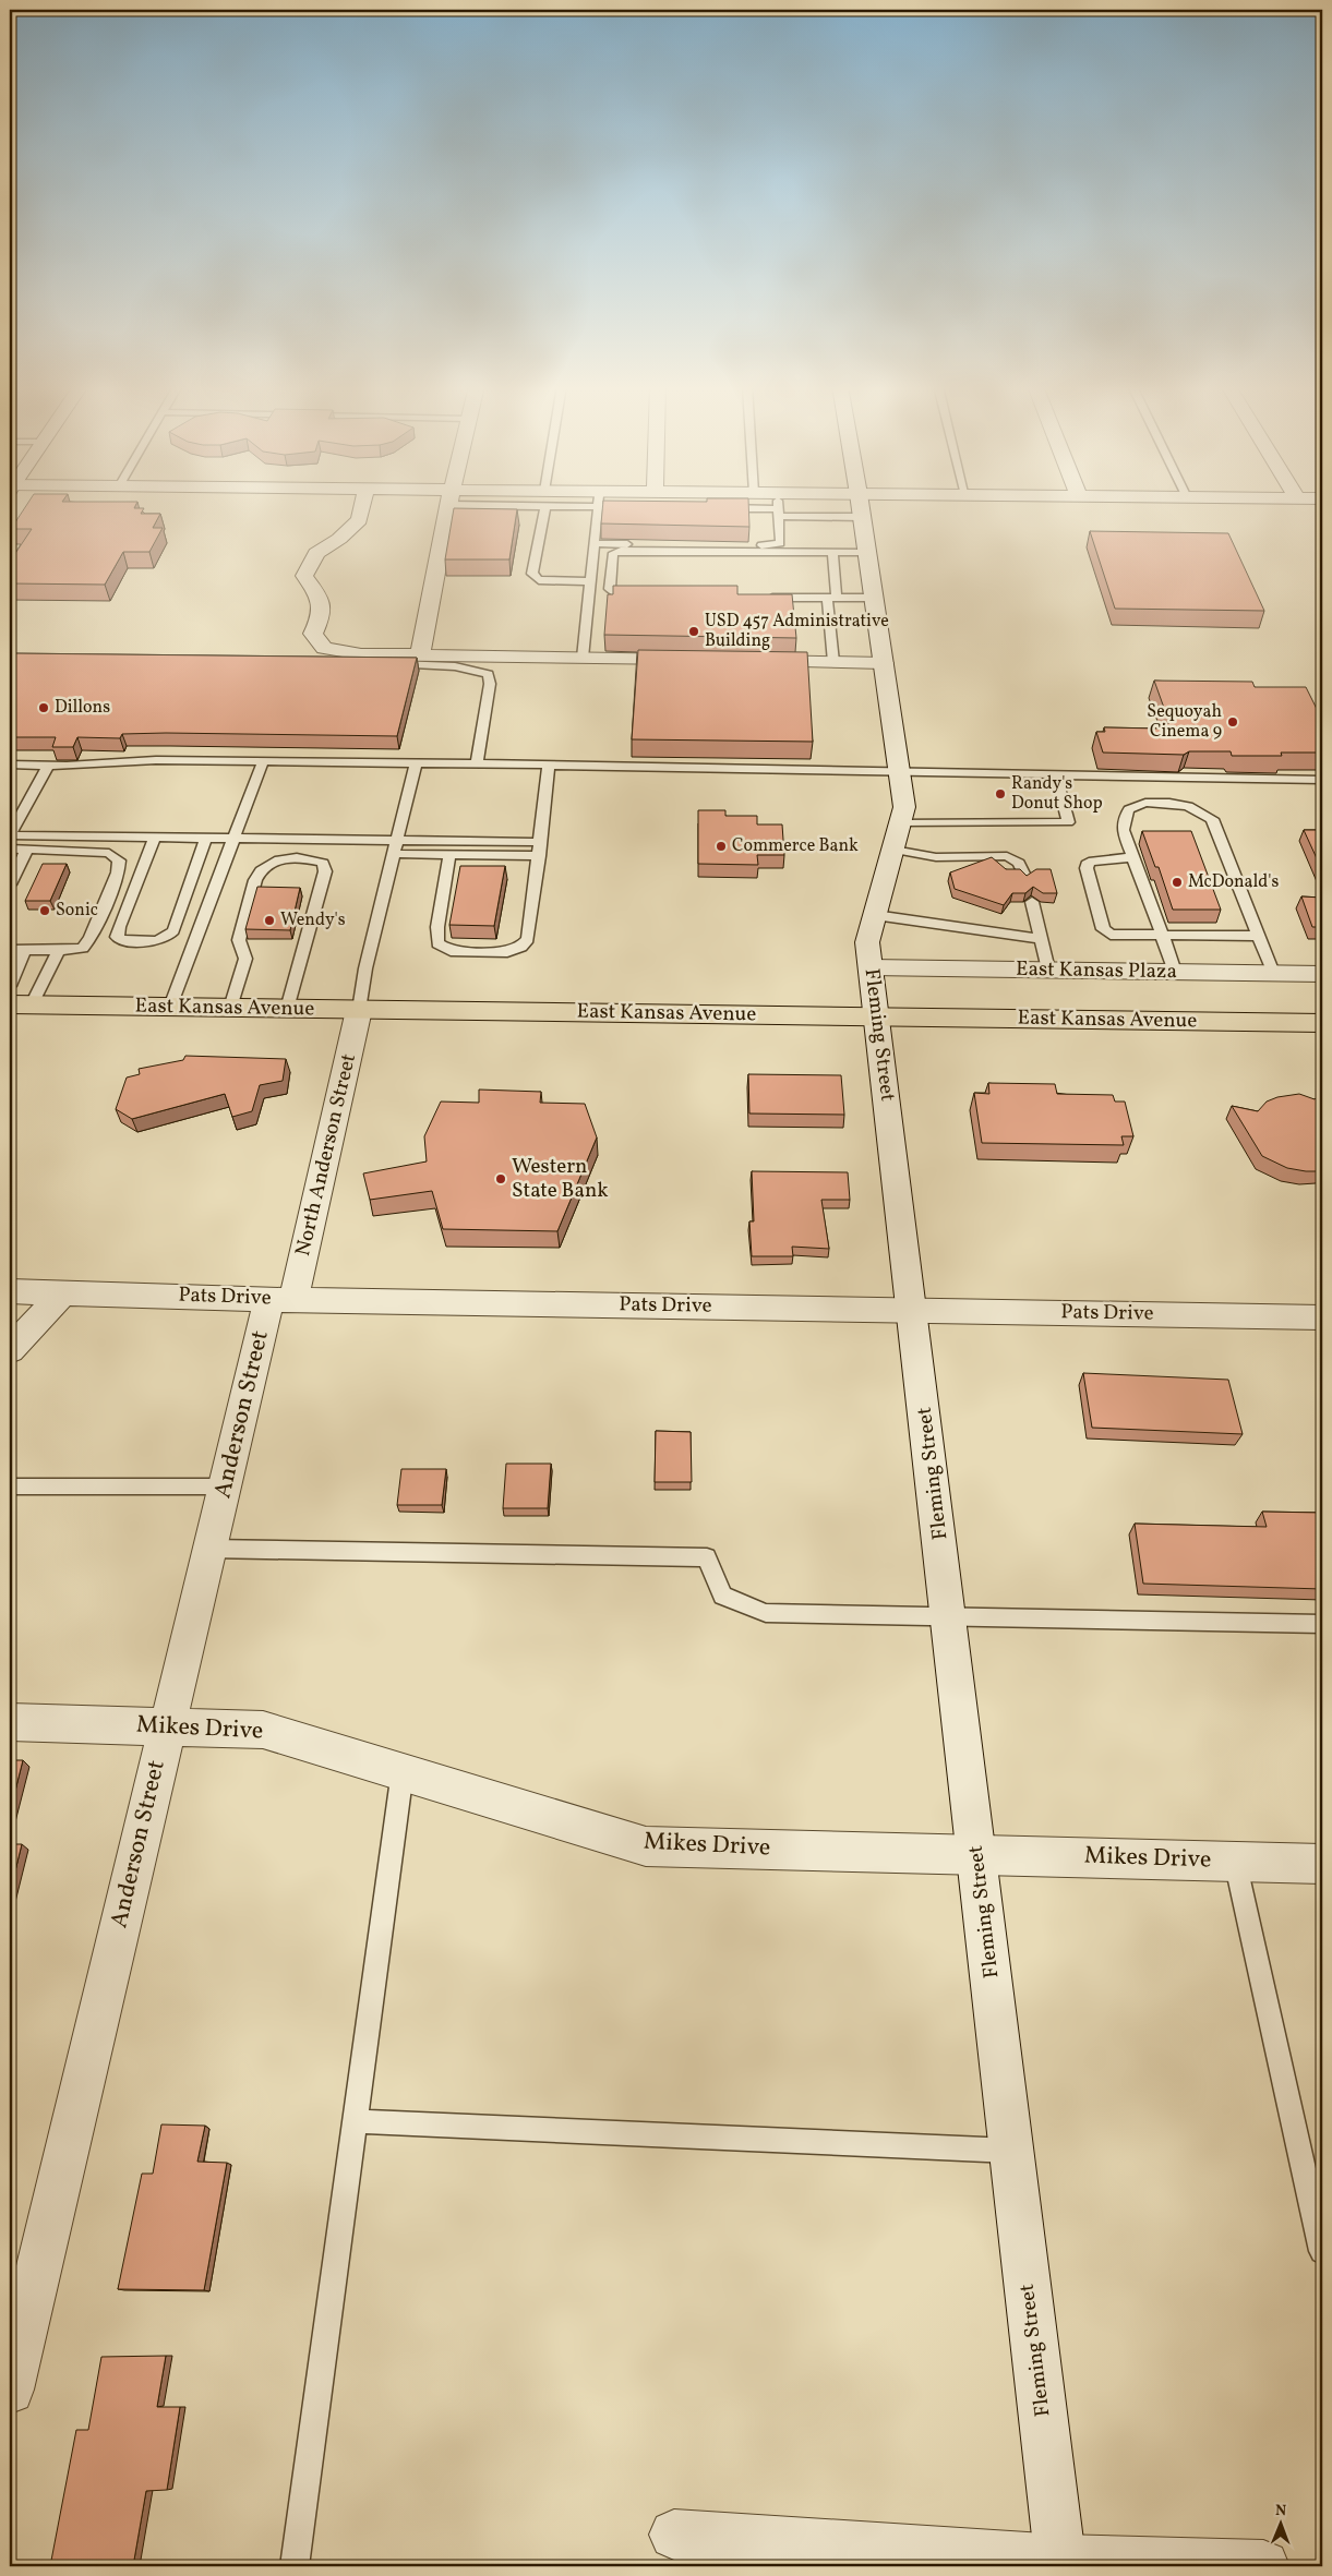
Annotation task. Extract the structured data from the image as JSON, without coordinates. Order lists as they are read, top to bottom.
{
  "streets": {
    "main road": ["East Kansas Avenue"],
    "street": [
      "East Kansas Plaza",
      "Fleming Street",
      "North Anderson Street",
      "Pats Drive",
      "Anderson Street",
      "Mikes Drive"
    ]
  },
  "crossings": [
    ["East Kansas Plaza", "Fleming Street"],
    ["East Kansas Avenue", "Fleming Street"],
    ["East Kansas Avenue", "North Anderson Street"],
    ["Fleming Street", "Pats Drive"],
    ["Fleming Street", "Mikes Drive"],
    ["North Anderson Street", "Pats Drive"],
    ["North Anderson Street", "Anderson Street"],
    ["Pats Drive", "Anderson Street"],
    ["Anderson Street", "Mikes Drive"]
  ],
  "places": [
    "USD 457 Administrative Building",
    "Dillons",
    "Sequoyah Cinema 9",
    "Randy's Donut Shop",
    "Commerce Bank",
    "McDonald's",
    "Sonic",
    "Wendy's",
    "Western State Bank"
  ],
  "north": "top"
}
